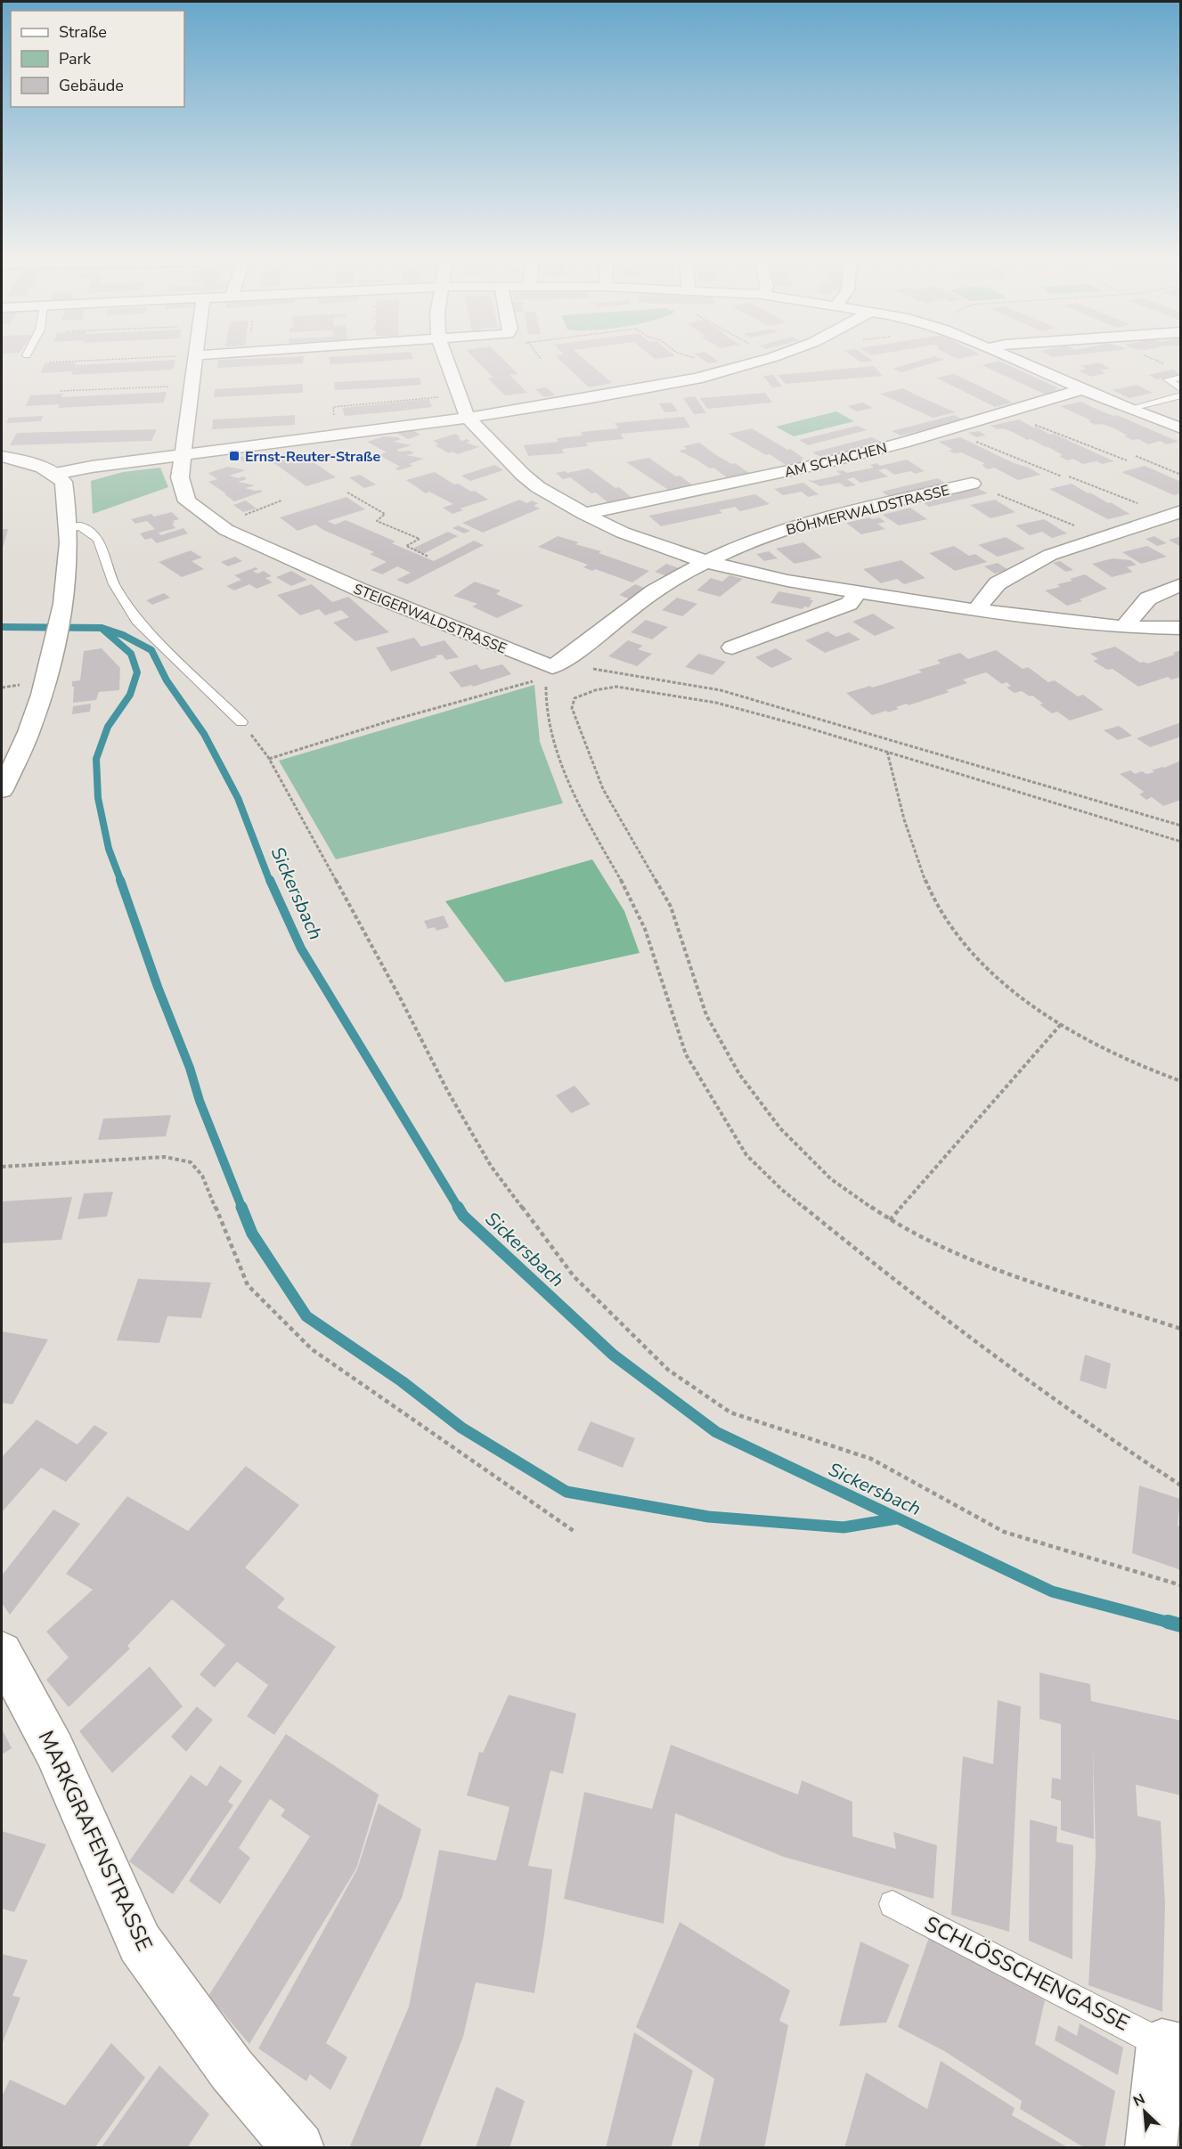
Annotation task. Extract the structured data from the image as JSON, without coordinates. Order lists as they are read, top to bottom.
{
  "streets": {
    "street": [
      "AM SCHACHEN",
      "BÖHMERWALDSTRASSE",
      "STEIGERWALDSTRASSE",
      "MARKGRAFENSTRASSE"
    ],
    "lane": ["SCHLÖSSCHENGASSE"]
  },
  "water": ["Sickersbach"],
  "places": {
    "transit": ["Ernst-Reuter-Straße"]
  },
  "legend": ["Straße", "Park", "Gebäude"],
  "north": "top left"
}
